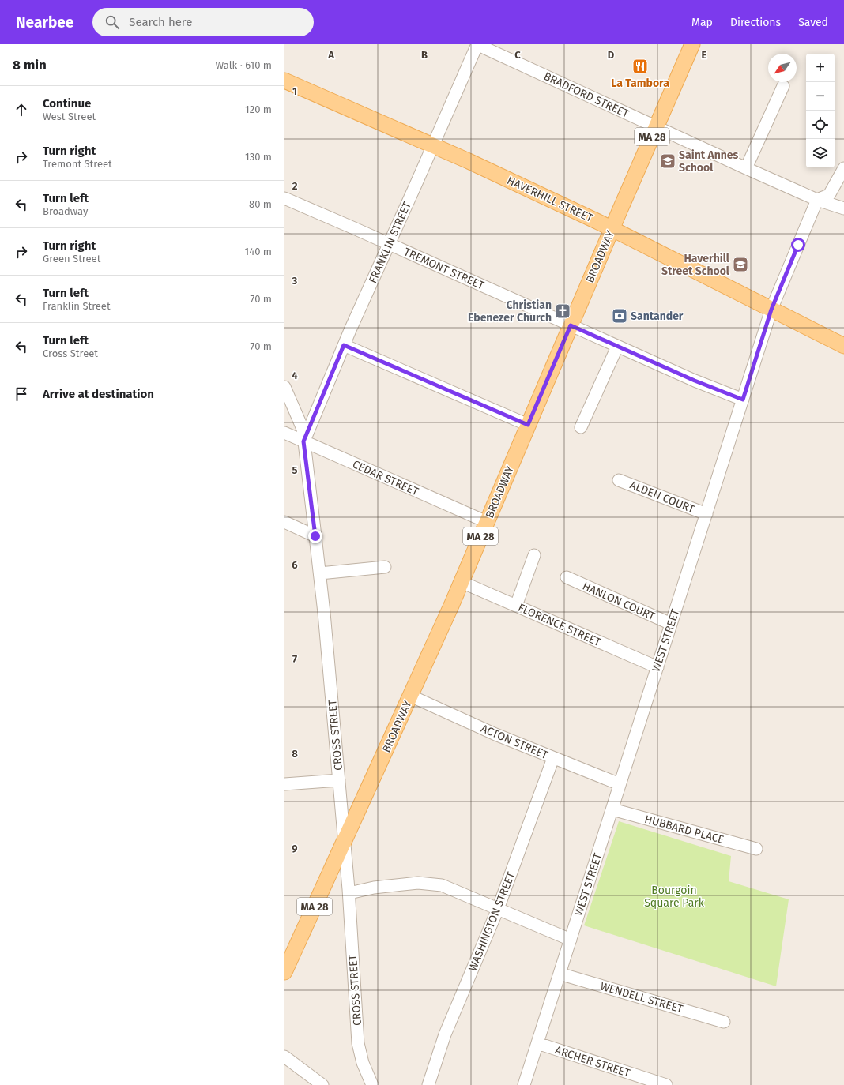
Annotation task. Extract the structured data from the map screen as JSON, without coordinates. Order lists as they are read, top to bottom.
{
  "streets": {
    "main road": ["MA 28", "HAVERHILL STREET", "BROADWAY"],
    "street": [
      "BRADFORD STREET",
      "FRANKLIN STREET",
      "TREMONT STREET",
      "CEDAR STREET",
      "ALDEN COURT",
      "HANLON COURT",
      "FLORENCE STREET",
      "WEST STREET",
      "CROSS STREET",
      "ACTON STREET",
      "HUBBARD PLACE",
      "WASHINGTON STREET",
      "WENDELL STREET",
      "ARCHER STREET"
    ]
  },
  "crossings": [
    ["BRADFORD STREET", "FRANKLIN STREET"],
    ["BRADFORD STREET", "BROADWAY"],
    ["BRADFORD STREET", "WEST STREET"],
    ["HAVERHILL STREET", "FRANKLIN STREET"],
    ["HAVERHILL STREET", "BROADWAY"],
    ["HAVERHILL STREET", "WEST STREET"],
    ["FRANKLIN STREET", "TREMONT STREET"],
    ["FRANKLIN STREET", "CEDAR STREET"],
    ["FRANKLIN STREET", "CROSS STREET"],
    ["BROADWAY", "TREMONT STREET"],
    ["BROADWAY", "CEDAR STREET"],
    ["BROADWAY", "FLORENCE STREET"],
    ["BROADWAY", "CROSS STREET"],
    ["BROADWAY", "ACTON STREET"],
    ["TREMONT STREET", "WEST STREET"],
    ["CEDAR STREET", "CROSS STREET"],
    ["ALDEN COURT", "WEST STREET"],
    ["HANLON COURT", "WEST STREET"],
    ["FLORENCE STREET", "WEST STREET"],
    ["WEST STREET", "ACTON STREET"],
    ["WEST STREET", "HUBBARD PLACE"],
    ["WEST STREET", "WENDELL STREET"],
    ["WEST STREET", "ARCHER STREET"],
    ["ACTON STREET", "WASHINGTON STREET"]
  ],
  "parks": ["Bourgoin Square Park"],
  "places": {
    "restaurant": ["La Tambora"],
    "school or university": ["Saint Annes School", "Haverhill Street School"],
    "church": ["Christian Ebenezer Church"],
    "bank": ["Santander"]
  },
  "north": "bottom left",
  "page": {
    "header": "Nearbee",
    "search": "Search here",
    "nav": ["Map", "Directions", "Saved"],
    "heading": ["8 min", "Walk · 610 m"],
    "map_buttons": ["+", "−"],
    "list": [
      ["Continue", "West Street", "120 m"],
      ["Turn right", "Tremont Street", "130 m"],
      ["Turn left", "Broadway", "80 m"],
      ["Turn right", "Green Street", "140 m"],
      ["Turn left", "Franklin Street", "70 m"],
      ["Turn left", "Cross Street", "70 m"],
      "Arrive at destination"
    ]
  },
  "grid": {
    "columns": [
      "A",
      "B",
      "C",
      "D",
      "E"
    ],
    "rows": [
      "1",
      "2",
      "3",
      "4",
      "5",
      "6",
      "7",
      "8",
      "9"
    ]
  }
}
